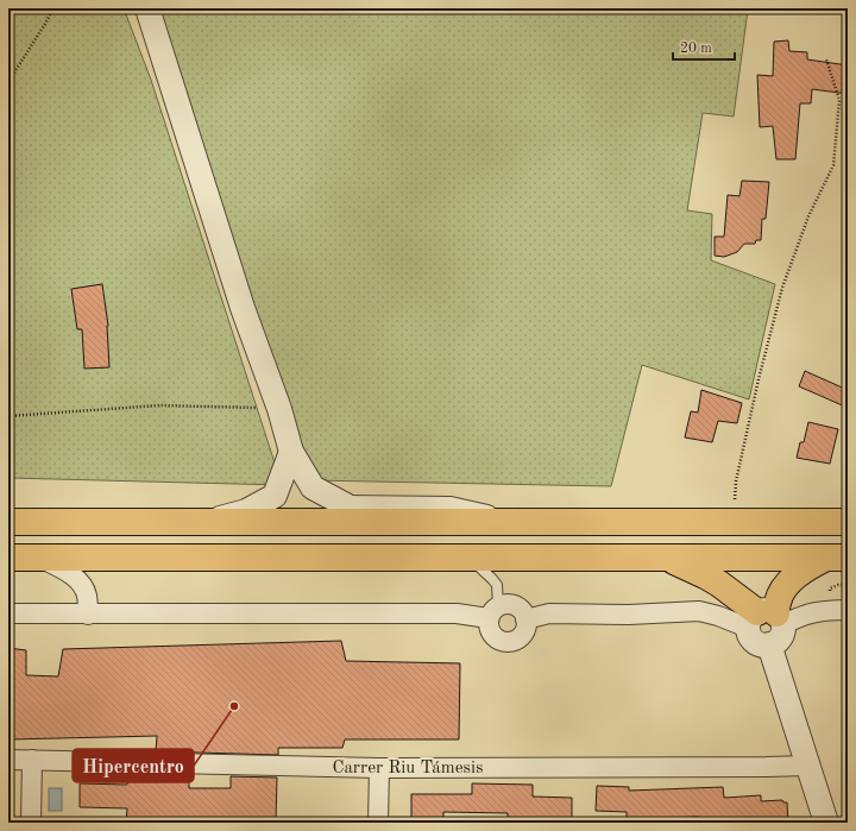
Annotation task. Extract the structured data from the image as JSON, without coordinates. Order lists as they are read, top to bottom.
{
  "streets": {
    "street": ["Carrer Riu Támesis"]
  },
  "places": ["Hipercentro"],
  "scale_bar": "20 m"
}
